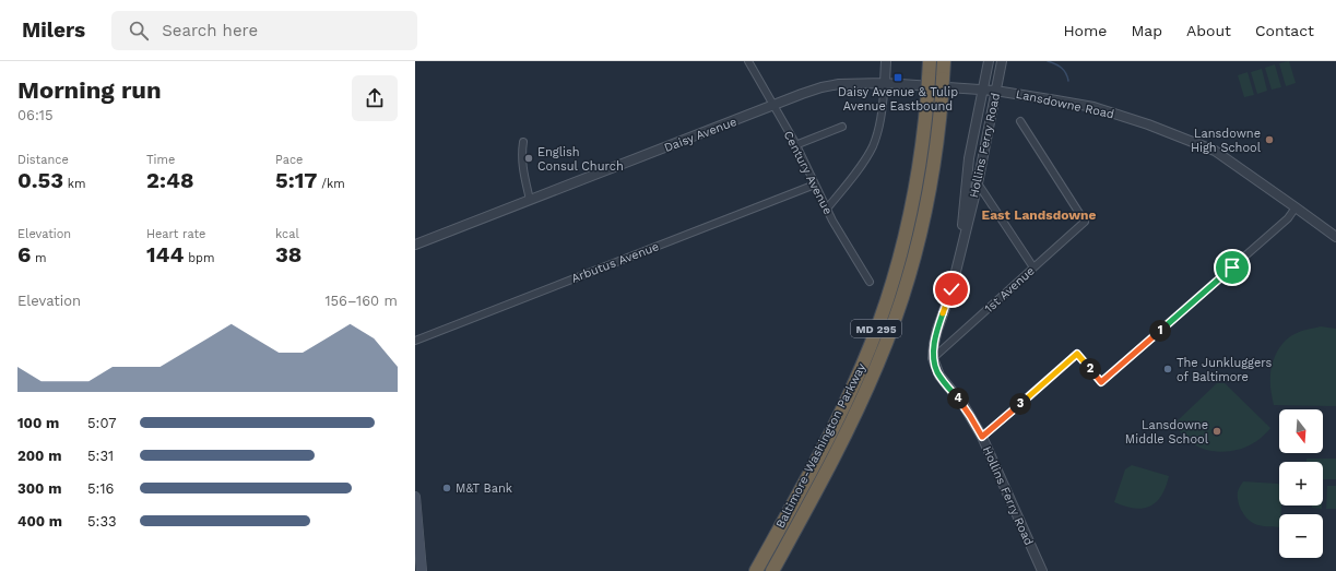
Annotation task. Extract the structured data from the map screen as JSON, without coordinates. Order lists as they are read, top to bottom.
{
  "streets": {
    "highway": ["MD 295", "Baltimore-Washington Parkway"],
    "street": [
      "Lansdowne Road",
      "Daisy Avenue",
      "Hollins Ferry Road",
      "Century Avenue",
      "Arbutus Avenue",
      "1st Avenue"
    ]
  },
  "crossings": [
    ["Lansdowne Road", "Daisy Avenue"],
    ["Lansdowne Road", "Hollins Ferry Road"],
    ["Daisy Avenue", "Hollins Ferry Road"],
    ["Daisy Avenue", "Century Avenue"],
    ["Hollins Ferry Road", "1st Avenue"],
    ["Century Avenue", "Arbutus Avenue"]
  ],
  "districts": ["East Landsdowne"],
  "places": {
    "transit": ["Daisy Avenue & Tulip Avenue Eastbound"],
    "other": [
      "Lansdowne High School",
      "English Consul Church",
      "The Junkluggers of Baltimore",
      "Lansdowne Middle School",
      "M&T Bank"
    ]
  },
  "north": "bottom",
  "page": {
    "header": "Milers",
    "search": "Search here",
    "nav": [
      "Home",
      "Map",
      "About",
      "Contact"
    ],
    "heading": ["Morning run", "06:15"],
    "stats": [
      ["Distance", "0.53 km"],
      ["Time", "2:48"],
      ["Pace", "5:17 /km"],
      ["Elevation", "6 m"],
      ["Heart rate", "144 bpm"],
      ["kcal", "38"]
    ],
    "chart": ["Elevation", "156–160 m"],
    "pins": [
      "1",
      "2",
      "4",
      "3"
    ],
    "list": [
      {
        "name": "100 m",
        "note": "5:07"
      },
      {
        "name": "200 m",
        "note": "5:31"
      },
      {
        "name": "300 m",
        "note": "5:16"
      },
      {
        "name": "400 m",
        "note": "5:33"
      }
    ],
    "map_buttons": ["+", "−"]
  }
}
